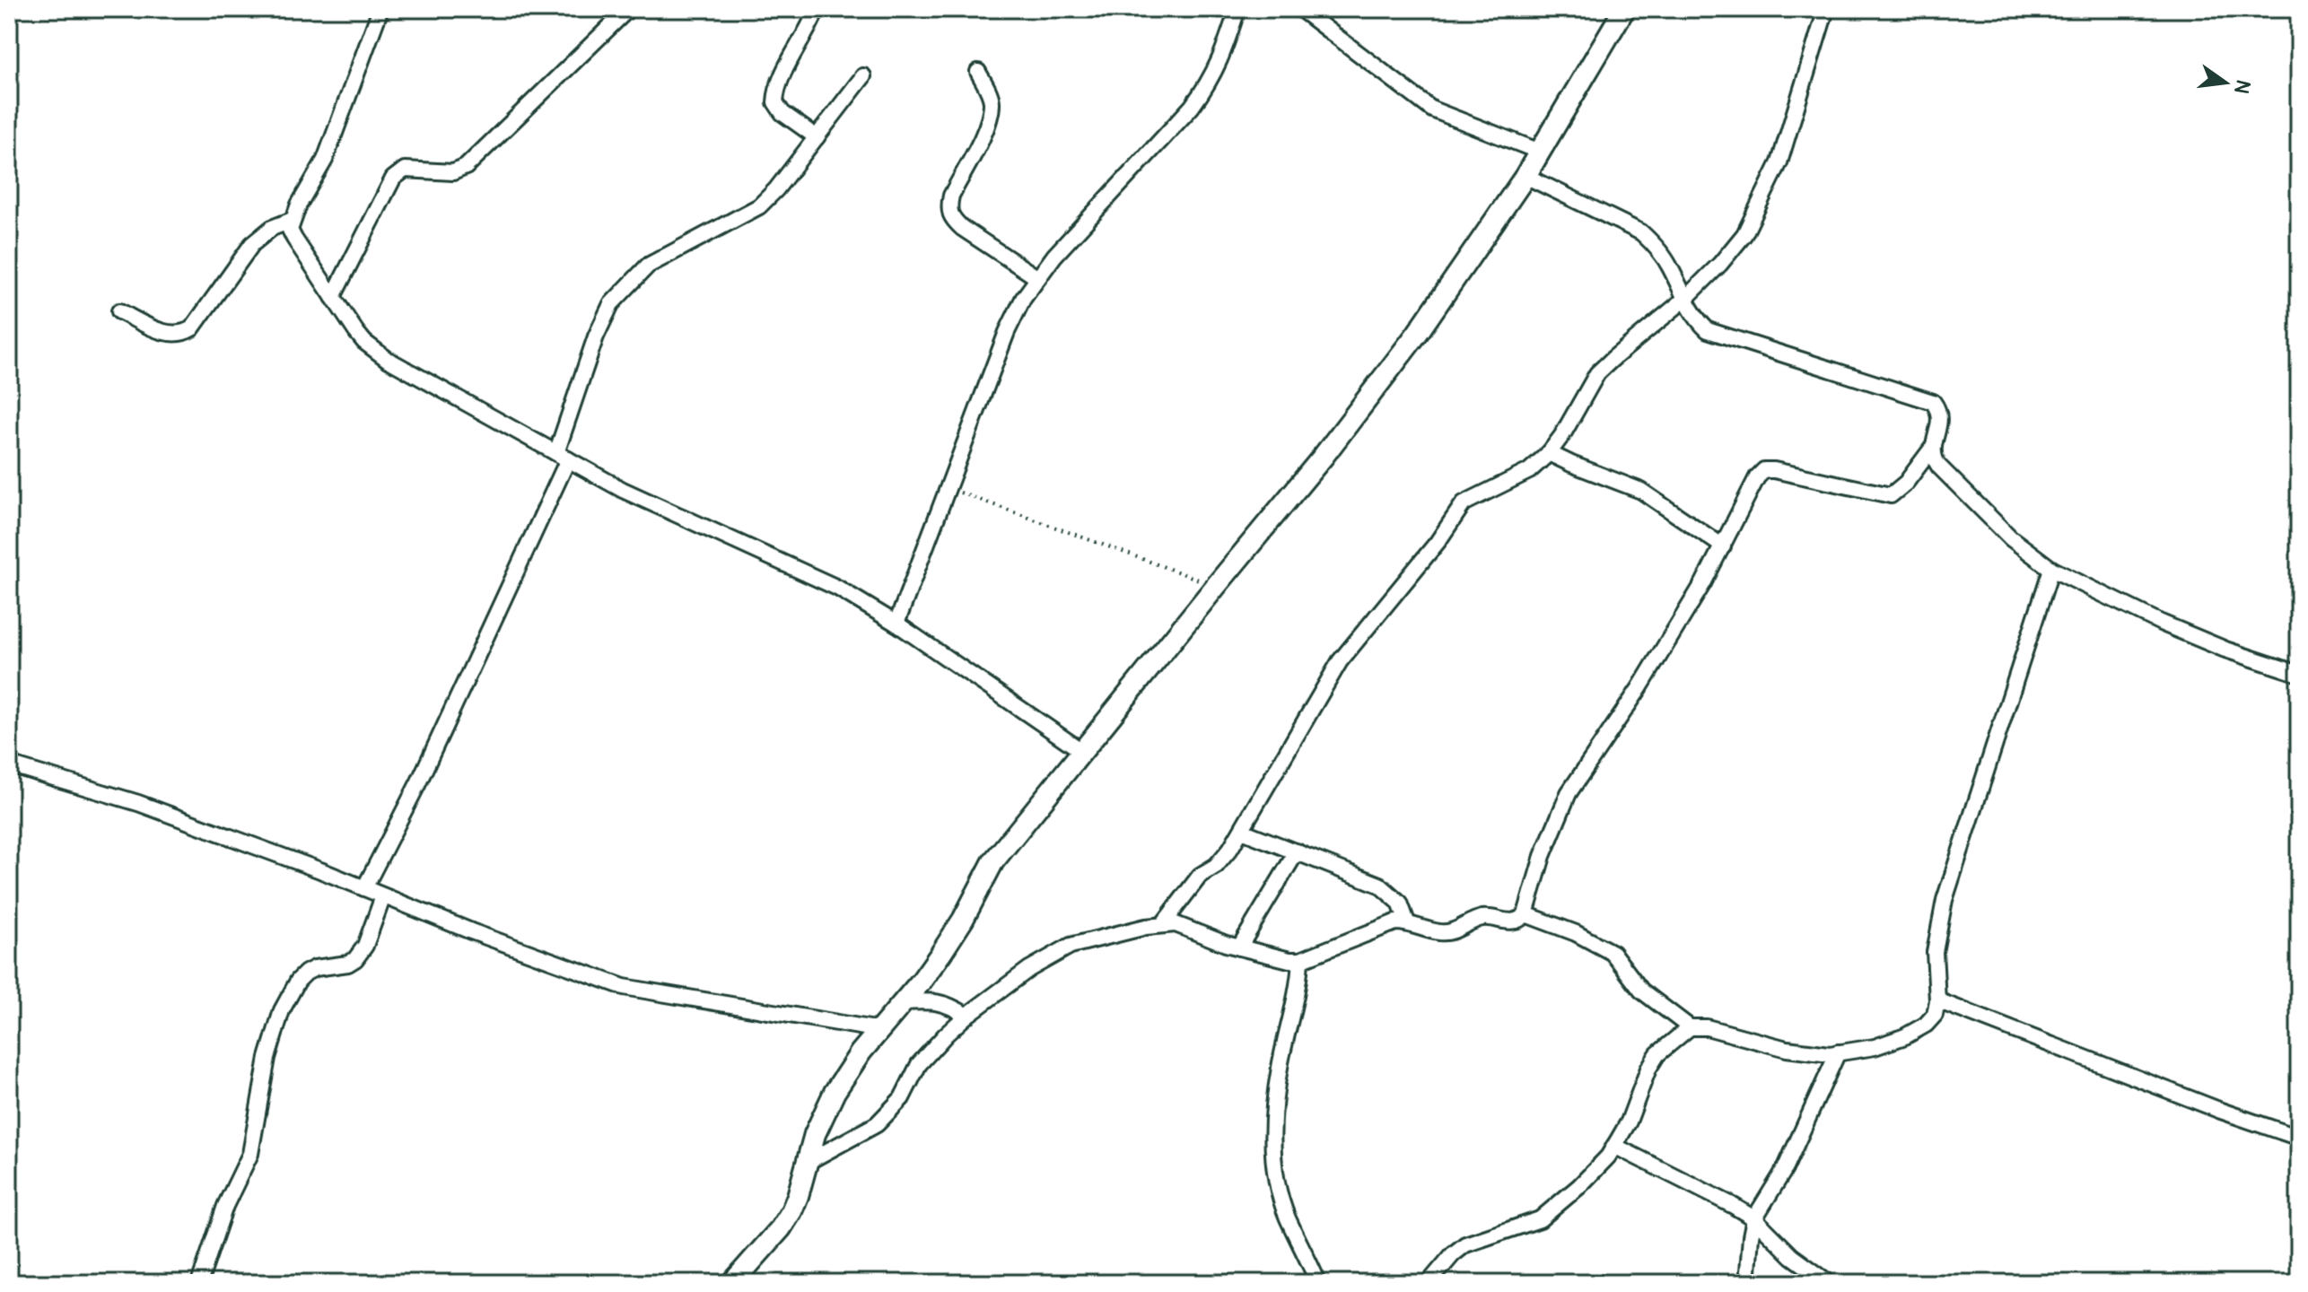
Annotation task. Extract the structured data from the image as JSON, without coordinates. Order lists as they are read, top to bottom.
{
  "north": "right"
}
